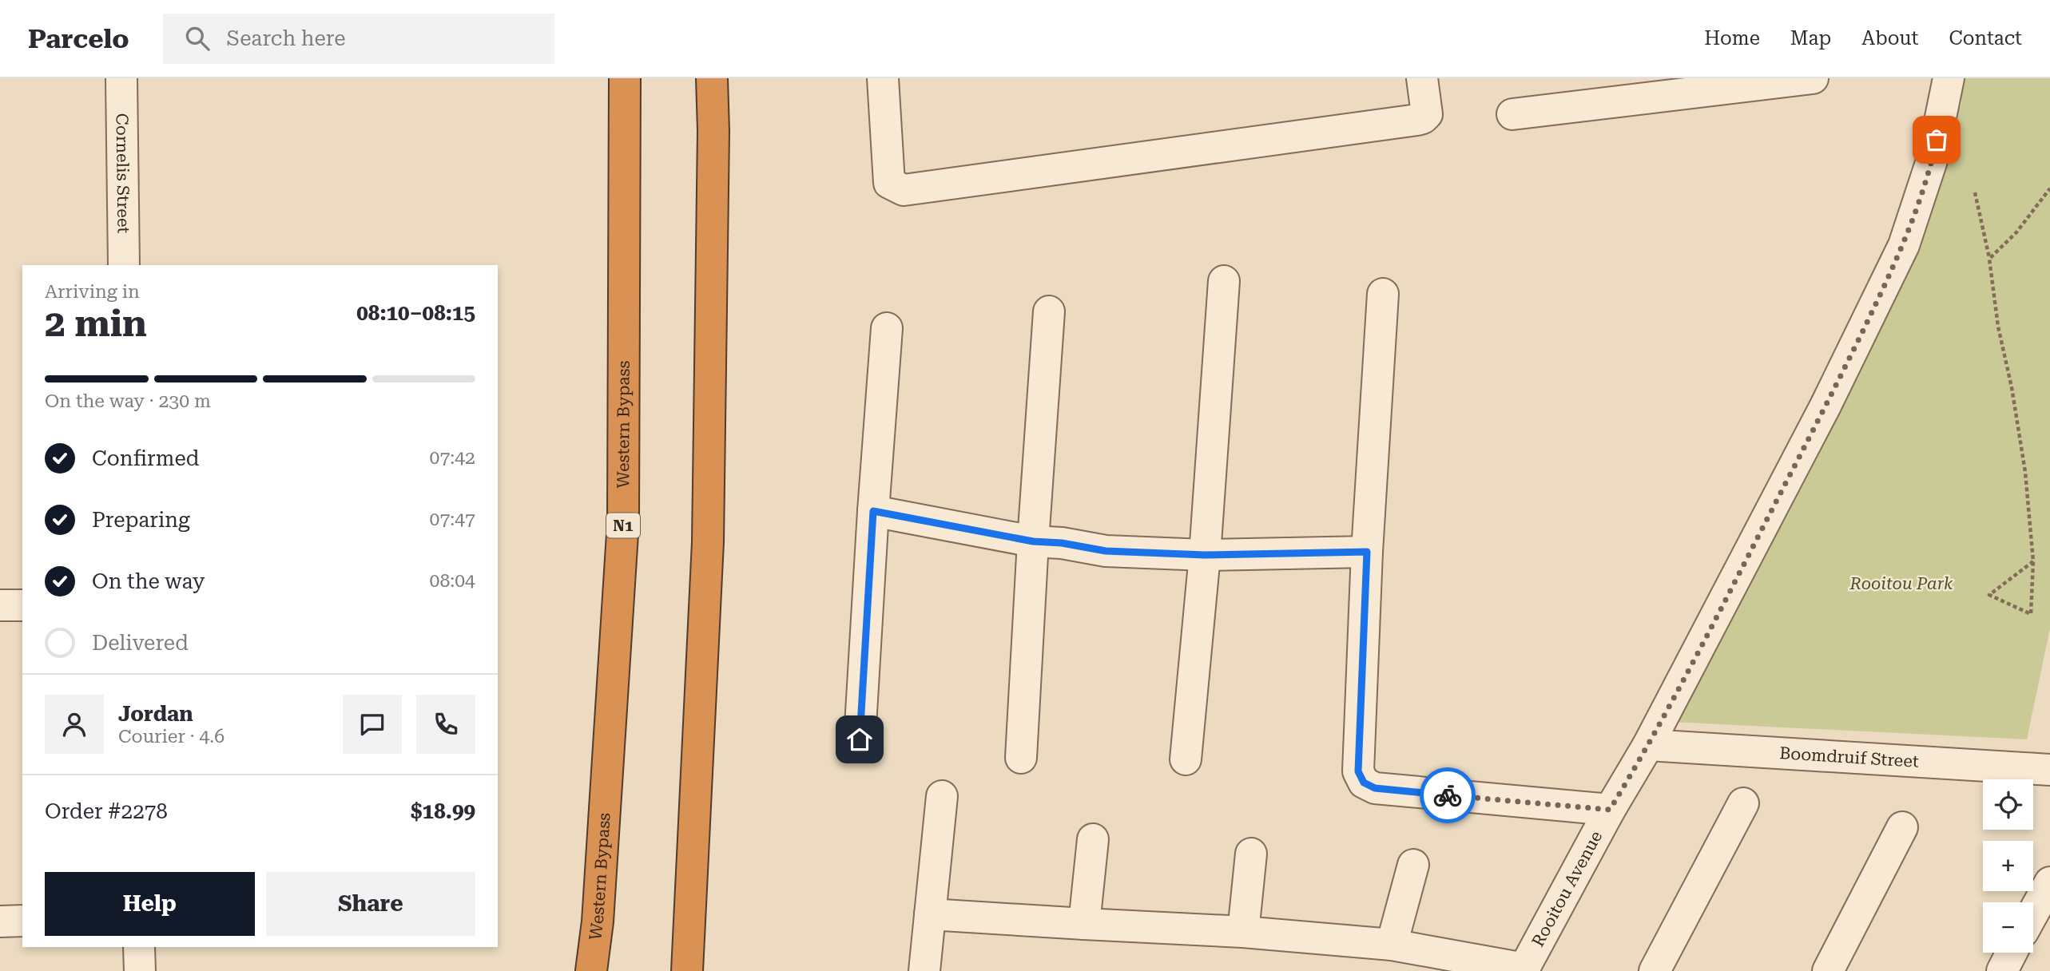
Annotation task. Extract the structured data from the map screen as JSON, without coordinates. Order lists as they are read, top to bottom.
{
  "streets": {
    "highway": ["Western Bypass", "N1"],
    "street": ["Cornelis Street", "Boomdruif Street", "Rooitou Avenue"]
  },
  "crossings": [
    ["Boomdruif Street", "Rooitou Avenue"]
  ],
  "parks": ["Rooitou Park"],
  "page": {
    "header": "Parcelo",
    "search": "Search here",
    "nav": [
      "Home",
      "Map",
      "About",
      "Contact"
    ],
    "heading": ["2 min", "Arriving in", "08:10–08:15"],
    "panel": [
      "Jordan",
      "Courier · 4.6",
      "Order #2278",
      "$18.99"
    ],
    "bar": "On the way · 230 m",
    "list": [
      ["Confirmed", "07:42"],
      ["Preparing", "07:47"],
      ["On the way", "08:04"],
      "Delivered"
    ],
    "map_buttons": ["+", "−"],
    "buttons": ["Help", "Share"]
  }
}
